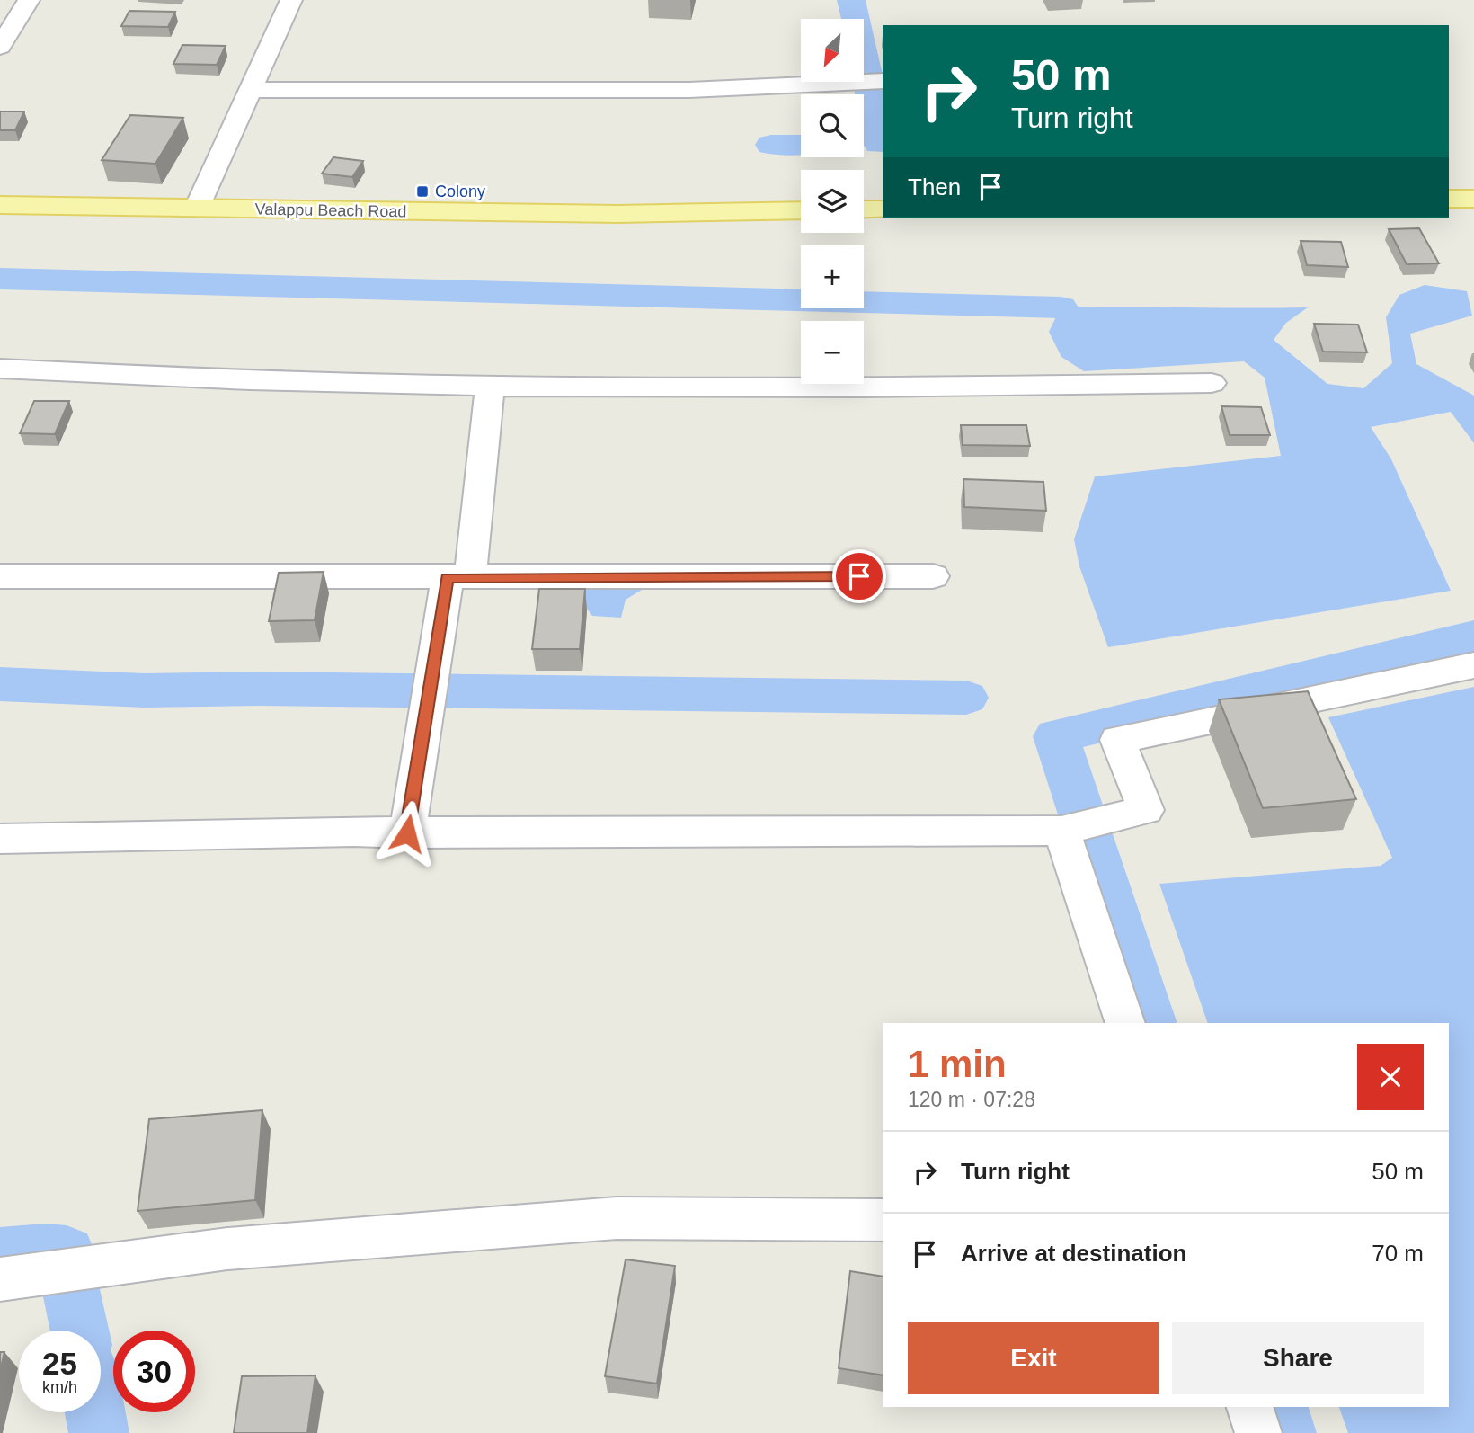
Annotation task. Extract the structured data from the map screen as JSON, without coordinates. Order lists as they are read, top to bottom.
{
  "streets": {
    "main road": ["Valappu Beach Road"]
  },
  "places": {
    "transit": ["Colony"]
  },
  "north": "bottom left",
  "page": {
    "map_buttons": ["+", "−"],
    "turn": ["50 m", "Turn right"],
    "then": "Then",
    "heading": ["1 min", "120 m · 07:28"],
    "list": [
      {
        "name": "Turn right",
        "value": "50 m"
      },
      {
        "name": "Arrive at destination",
        "value": "70 m"
      }
    ],
    "buttons": ["Exit", "Share"],
    "speed": "25 km/h",
    "limit": "30"
  }
}
